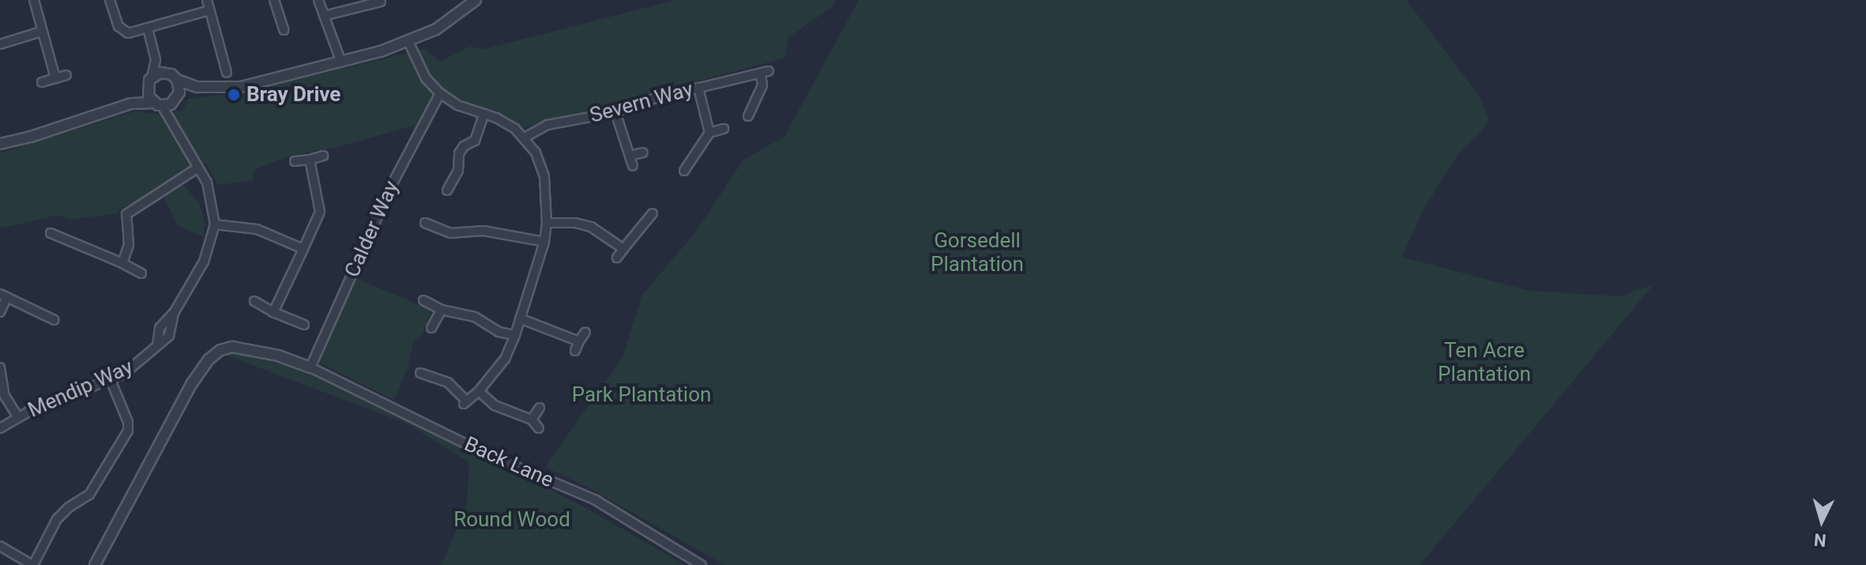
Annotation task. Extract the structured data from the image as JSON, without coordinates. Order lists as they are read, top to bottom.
{
  "streets": {
    "street": [
      "Severn Way",
      "Calder Way",
      "Mendip Way",
      "Back Lane"
    ]
  },
  "crossings": [
    ["Calder Way", "Back Lane"]
  ],
  "parks": [
    "Gorsedell Plantation",
    "Ten Acre Plantation",
    "Park Plantation",
    "Round Wood"
  ],
  "places": ["Bray Drive"],
  "north": "bottom"
}
